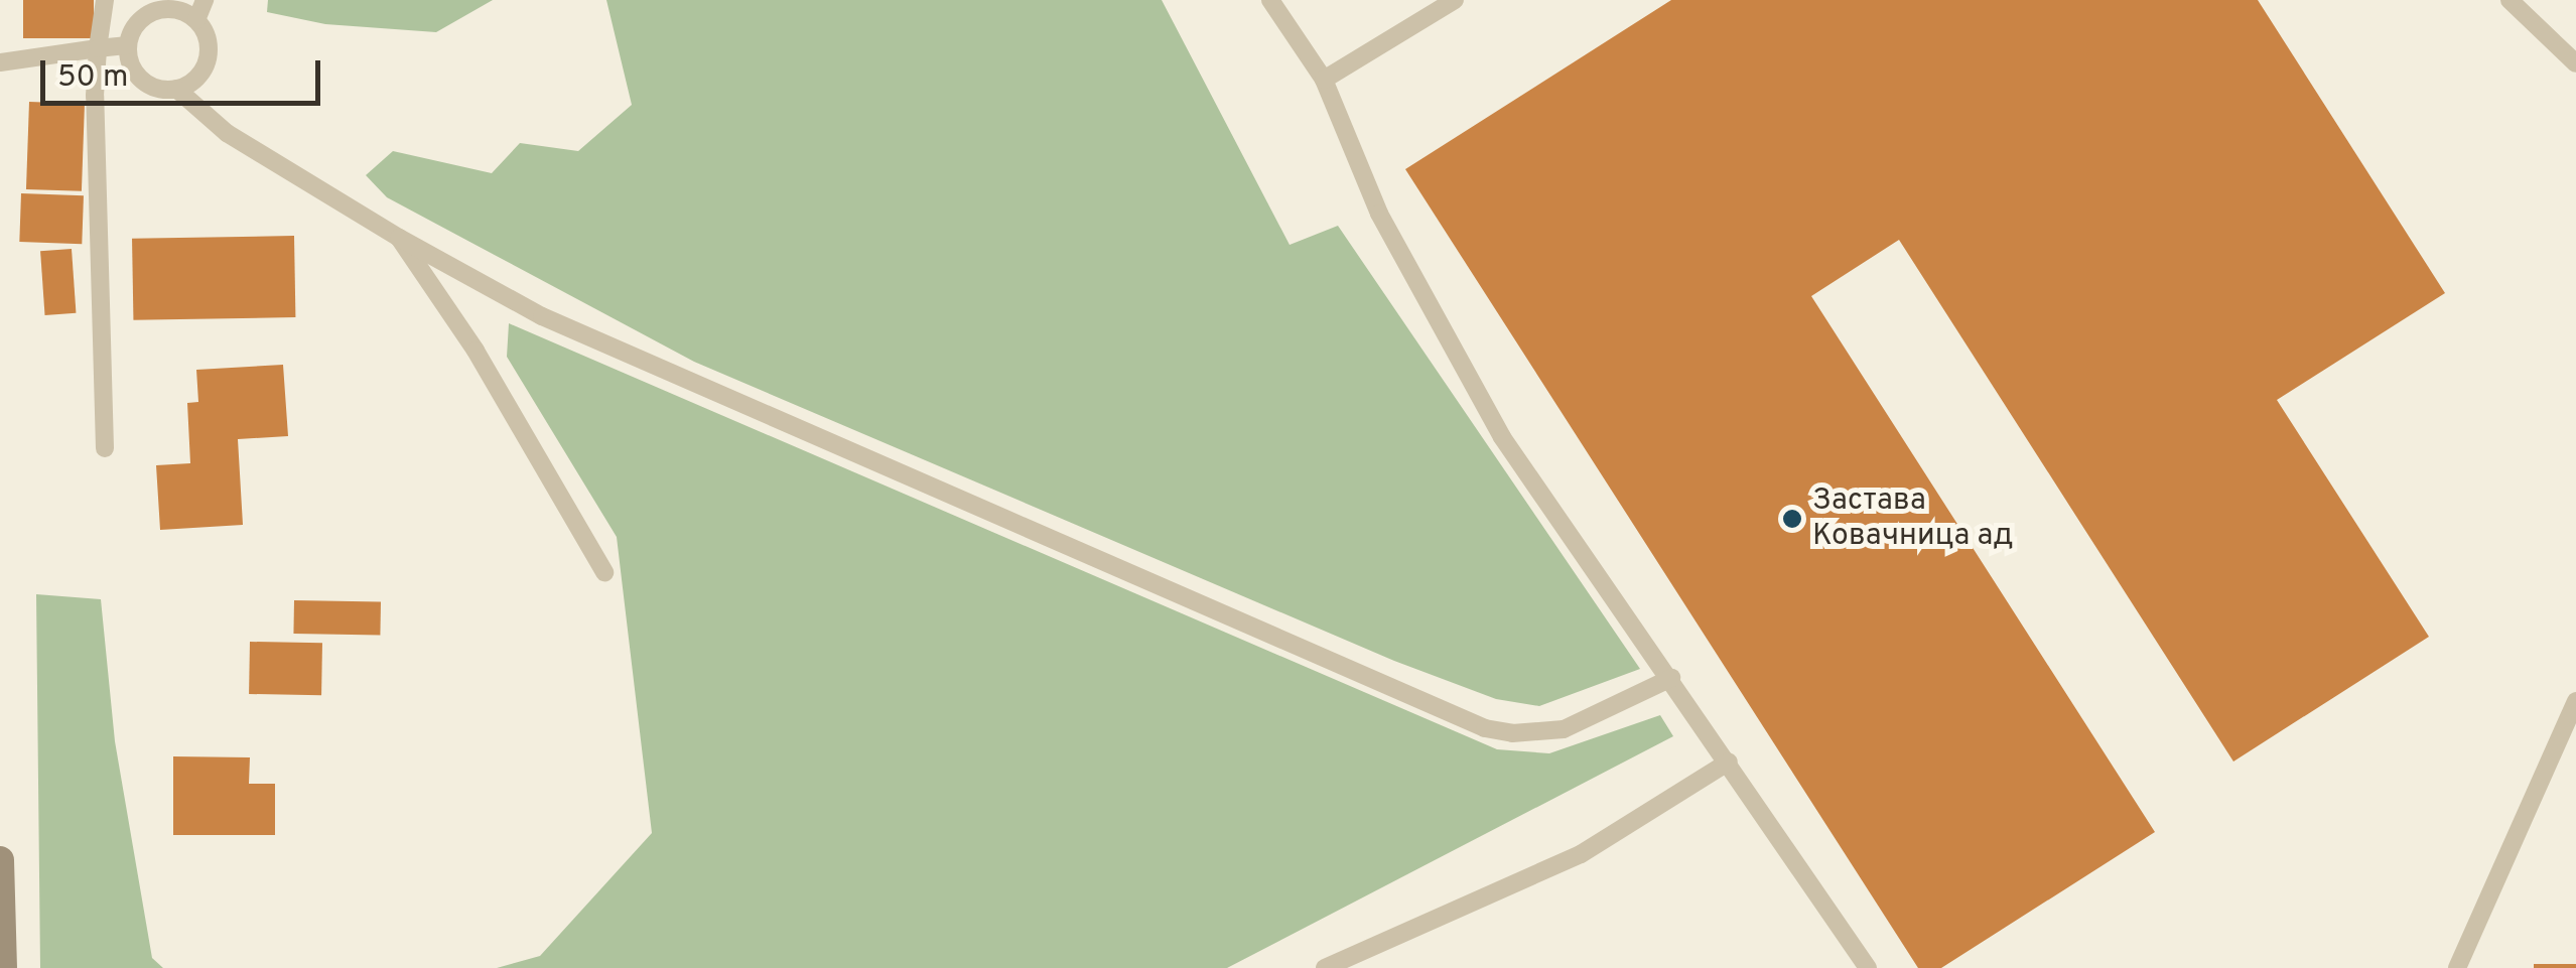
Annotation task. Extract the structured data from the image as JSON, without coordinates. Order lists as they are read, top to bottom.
{
  "places": ["Застава Ковачница ад"],
  "scale_bar": "50 m"
}
